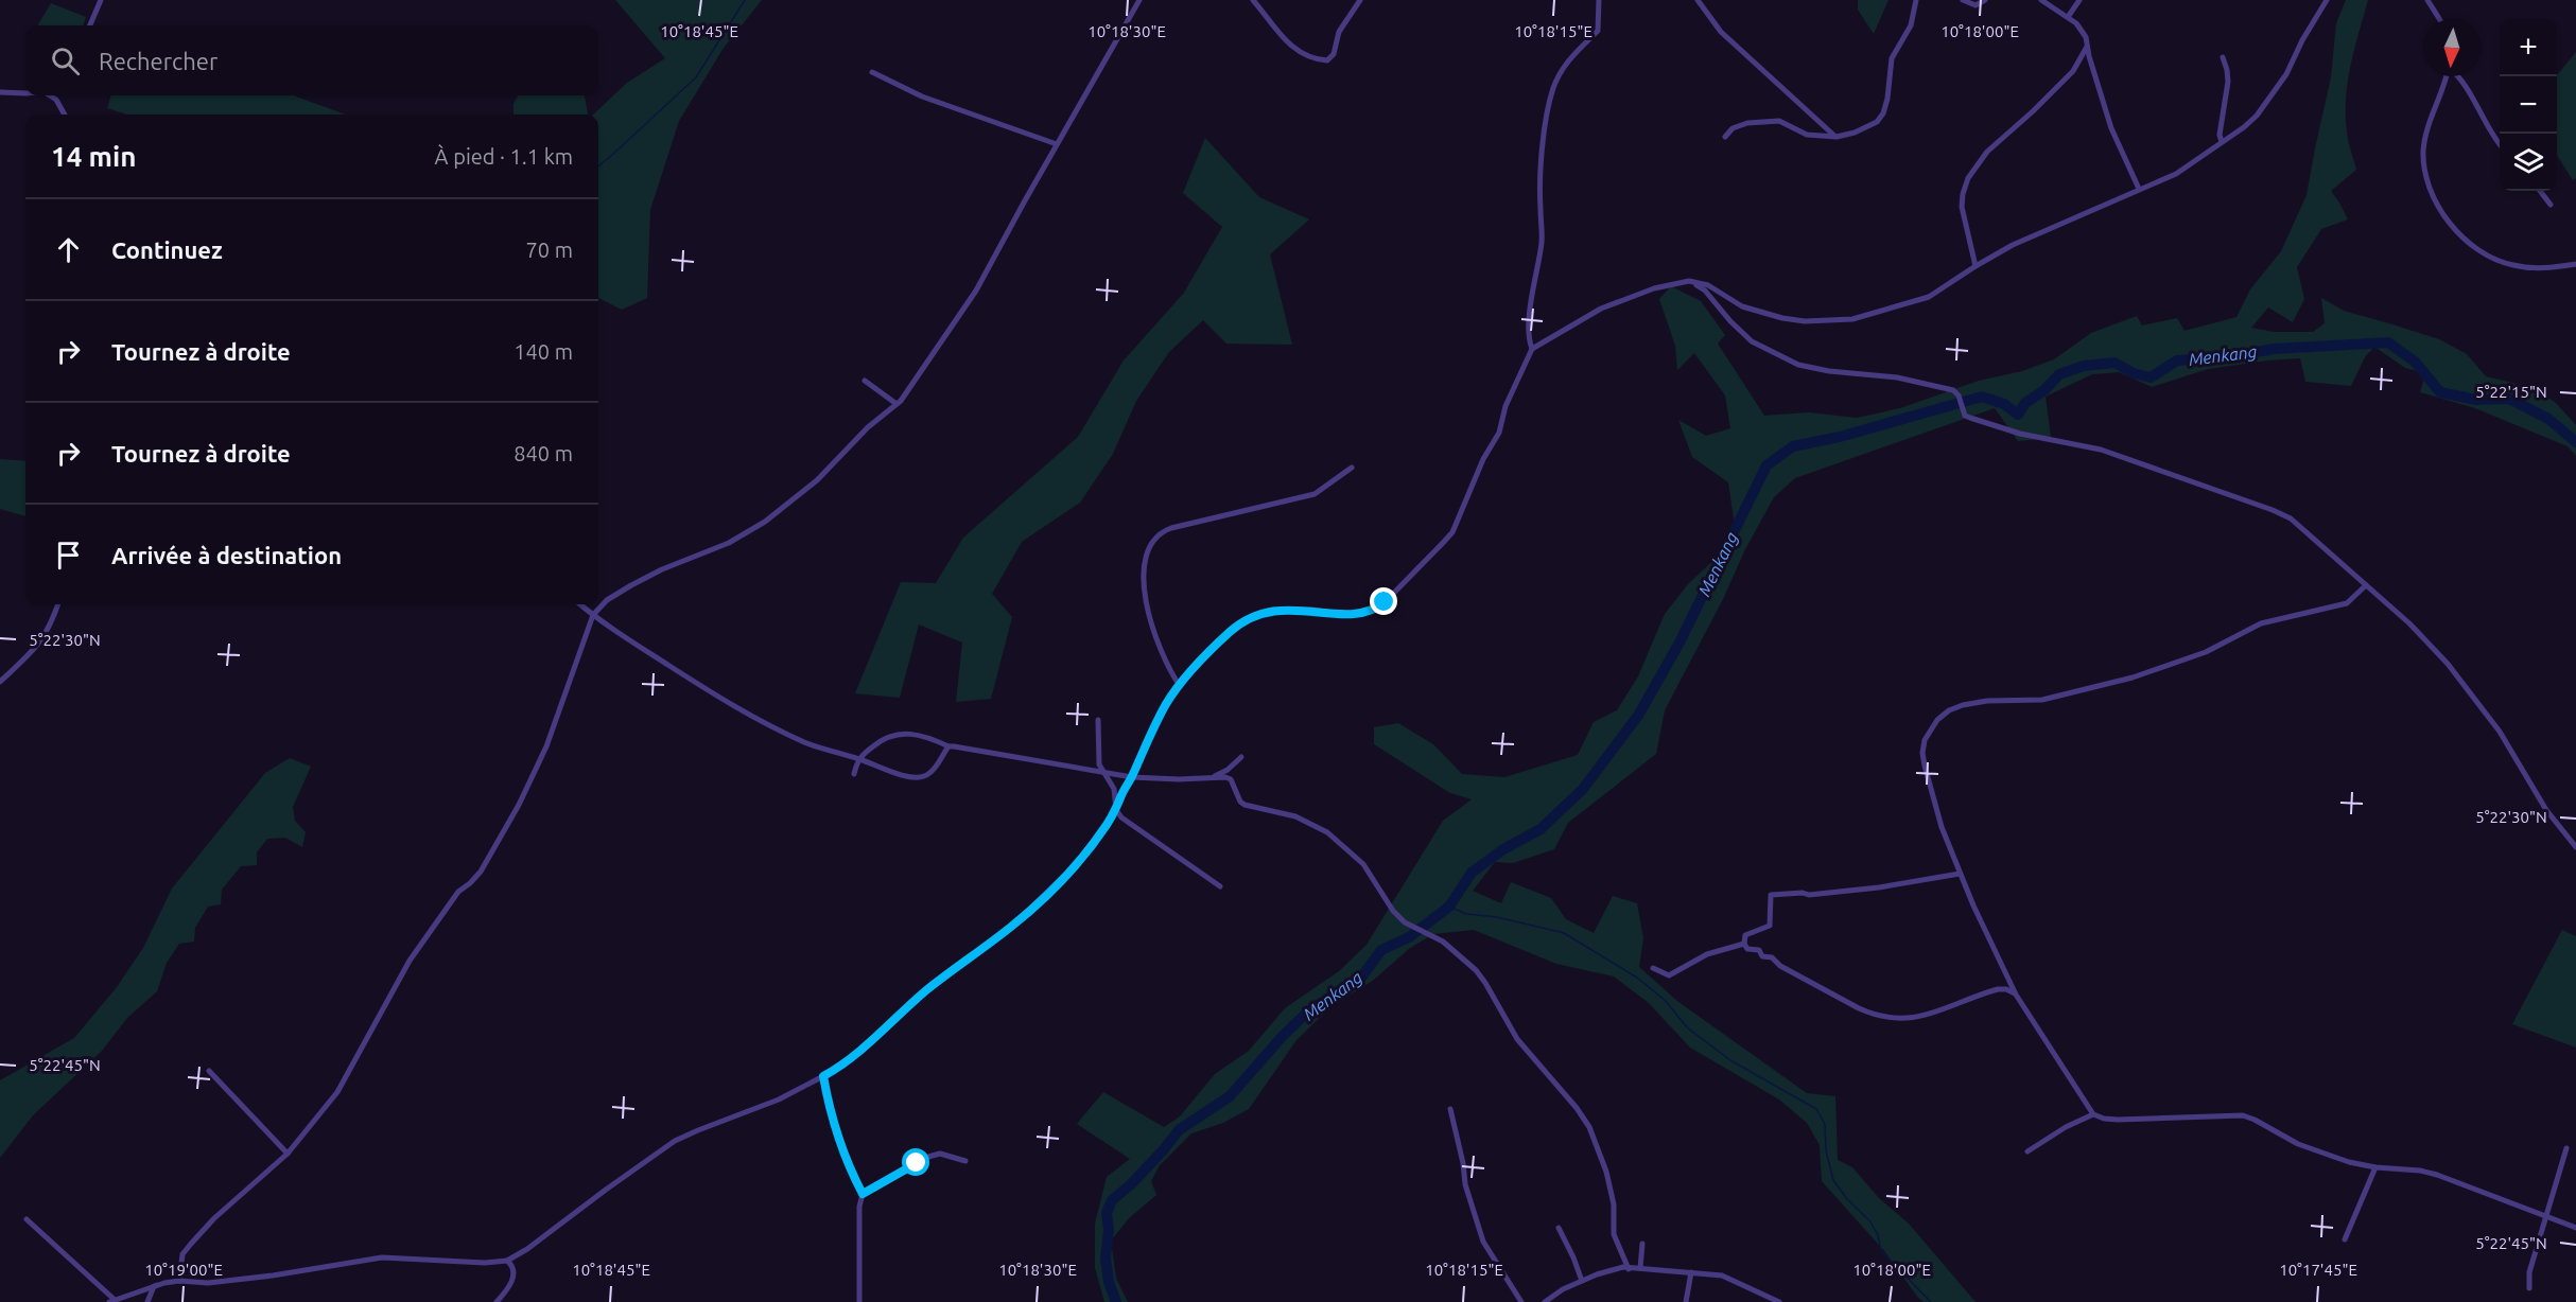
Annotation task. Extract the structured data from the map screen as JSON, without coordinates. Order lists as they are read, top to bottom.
{
  "water": ["Menkang"],
  "north": "bottom",
  "page": {
    "map_buttons": ["+", "−"],
    "search": "Rechercher",
    "heading": ["14 min", "À pied · 1.1 km"],
    "list": [
      ["Continuez", "70 m"],
      ["Tournez à droite", "140 m"],
      ["Tournez à droite", "840 m"],
      "Arrivée à destination"
    ]
  },
  "coordinates": [
    "10°18'45\"E",
    "10°18'30\"E",
    "10°18'15\"E",
    "10°18'00\"E",
    "5°22'15\"N",
    "5°22'30\"N",
    "5°22'45\"N",
    "10°19'00\"E",
    "10°17'45\"E"
  ]
}
